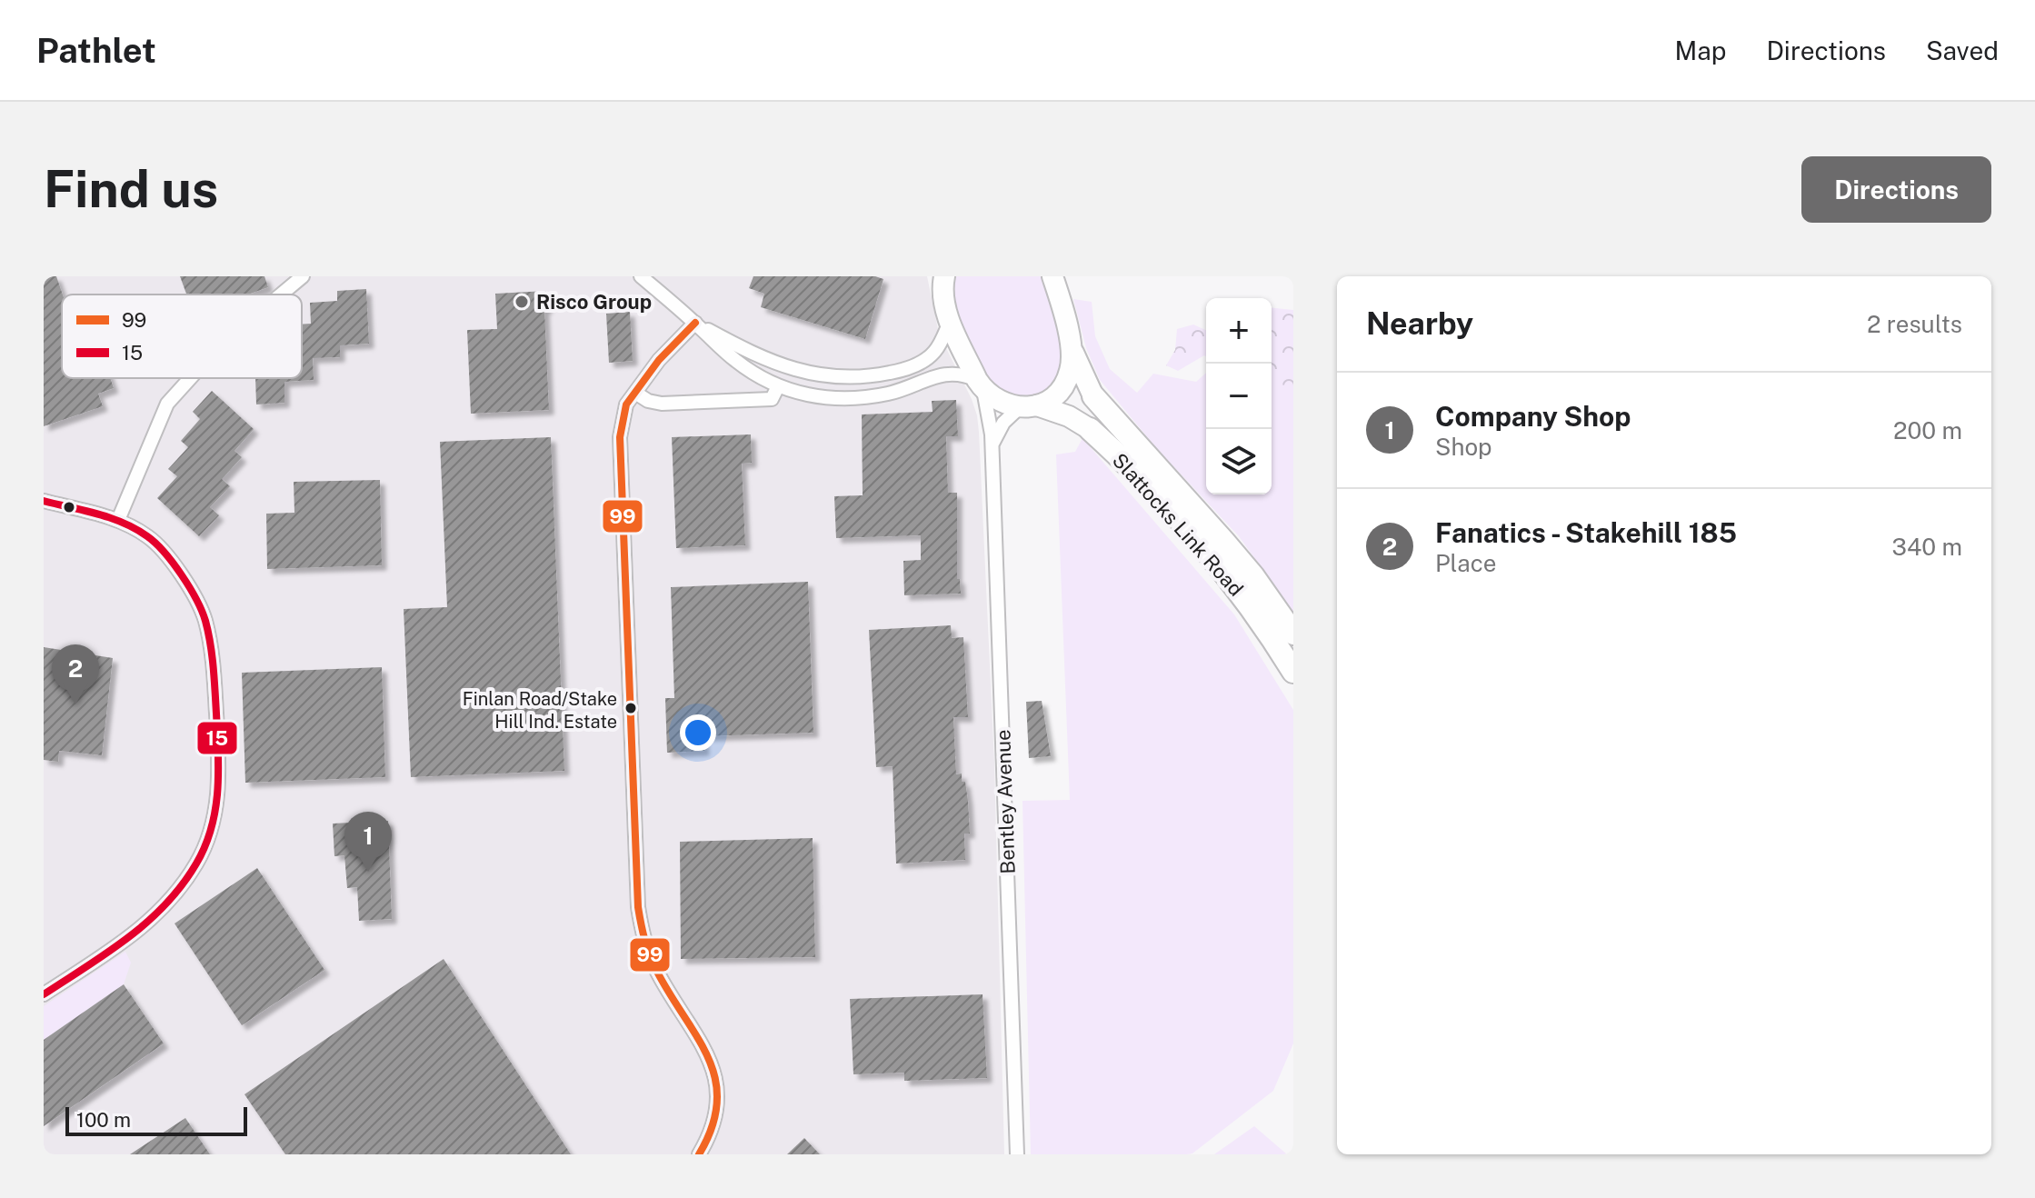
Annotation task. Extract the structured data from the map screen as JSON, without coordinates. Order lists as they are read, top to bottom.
{
  "streets": {
    "highway": ["Slattocks Link Road"],
    "street": ["Bentley Avenue"]
  },
  "crossings": [
    ["Slattocks Link Road", "Bentley Avenue"]
  ],
  "places": ["Risco Group", "Finlan Road/Stake Hill Ind. Estate"],
  "lines": ["transit line 99", "transit line 15"],
  "legend": ["99", "15"],
  "scale_bar": "100 m",
  "page": {
    "header": "Pathlet",
    "nav": ["Map", "Directions", "Saved"],
    "buttons": "Directions",
    "title": "Find us",
    "heading": ["Nearby", "2 results"],
    "map_buttons": ["+", "−"],
    "list": [
      {
        "mark": "1",
        "name": "Company Shop",
        "note": "Shop",
        "value": "200 m"
      },
      {
        "mark": "2",
        "name": "Fanatics - Stakehill 185",
        "note": "Place",
        "value": "340 m"
      }
    ],
    "pins": ["2", "1"],
    "scale": "100 m"
  }
}
